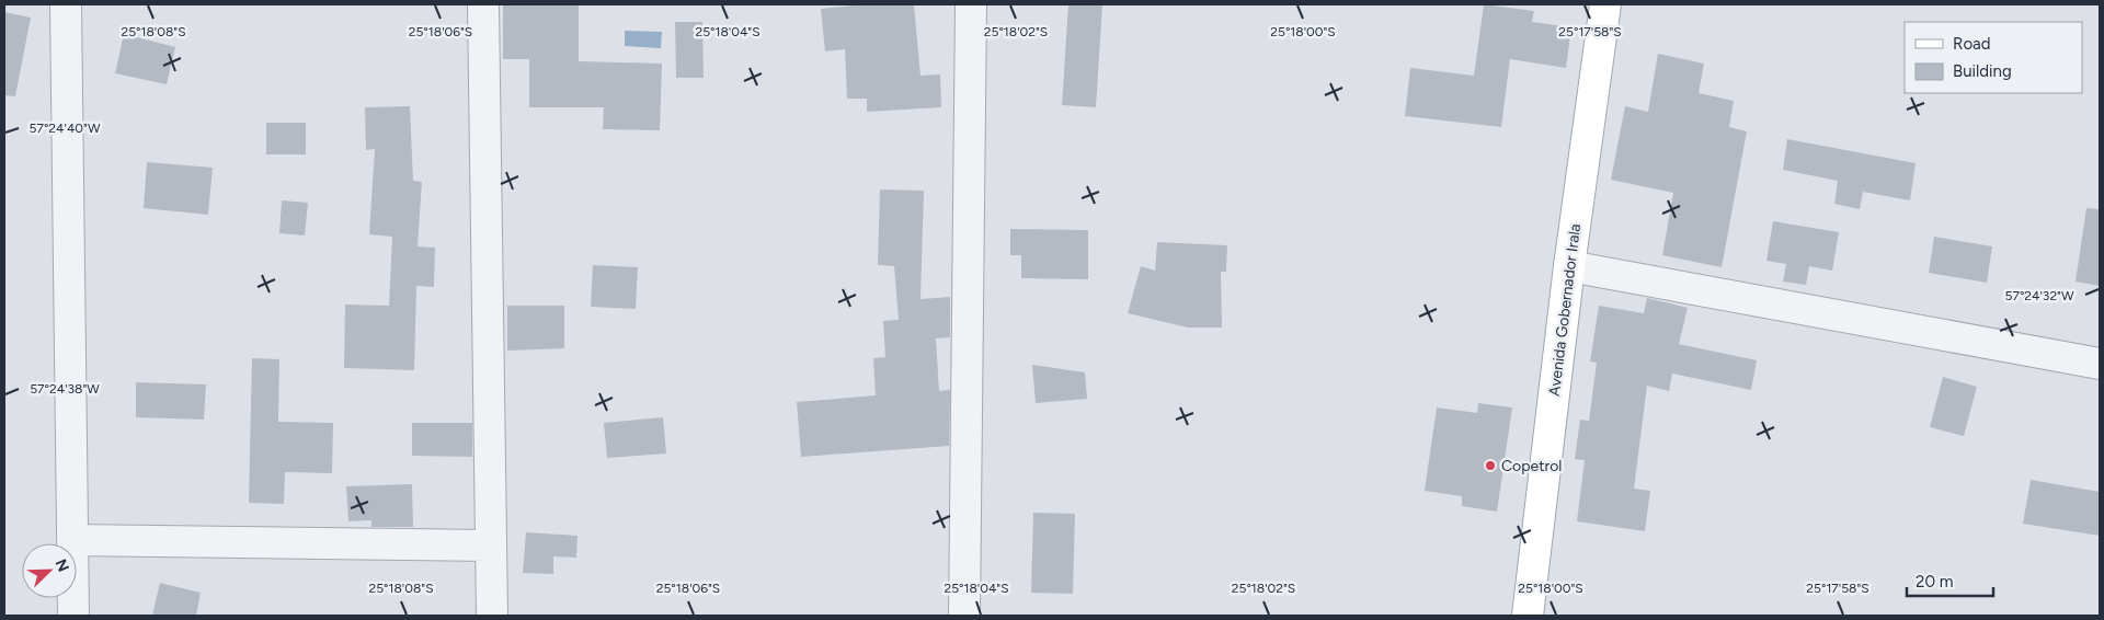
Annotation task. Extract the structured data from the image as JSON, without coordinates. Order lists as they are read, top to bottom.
{
  "streets": {
    "main road": ["Avenida Gobernador Irala"]
  },
  "places": ["Copetrol"],
  "legend": ["Road", "Building"],
  "scale_bar": "20 m",
  "north": "top right",
  "coordinates": [
    "25°18'08\"S",
    "25°18'06\"S",
    "25°18'04\"S",
    "25°18'02\"S",
    "25°18'00\"S",
    "25°17'58\"S",
    "57°24'40\"W",
    "57°24'32\"W",
    "57°24'38\"W"
  ]
}
